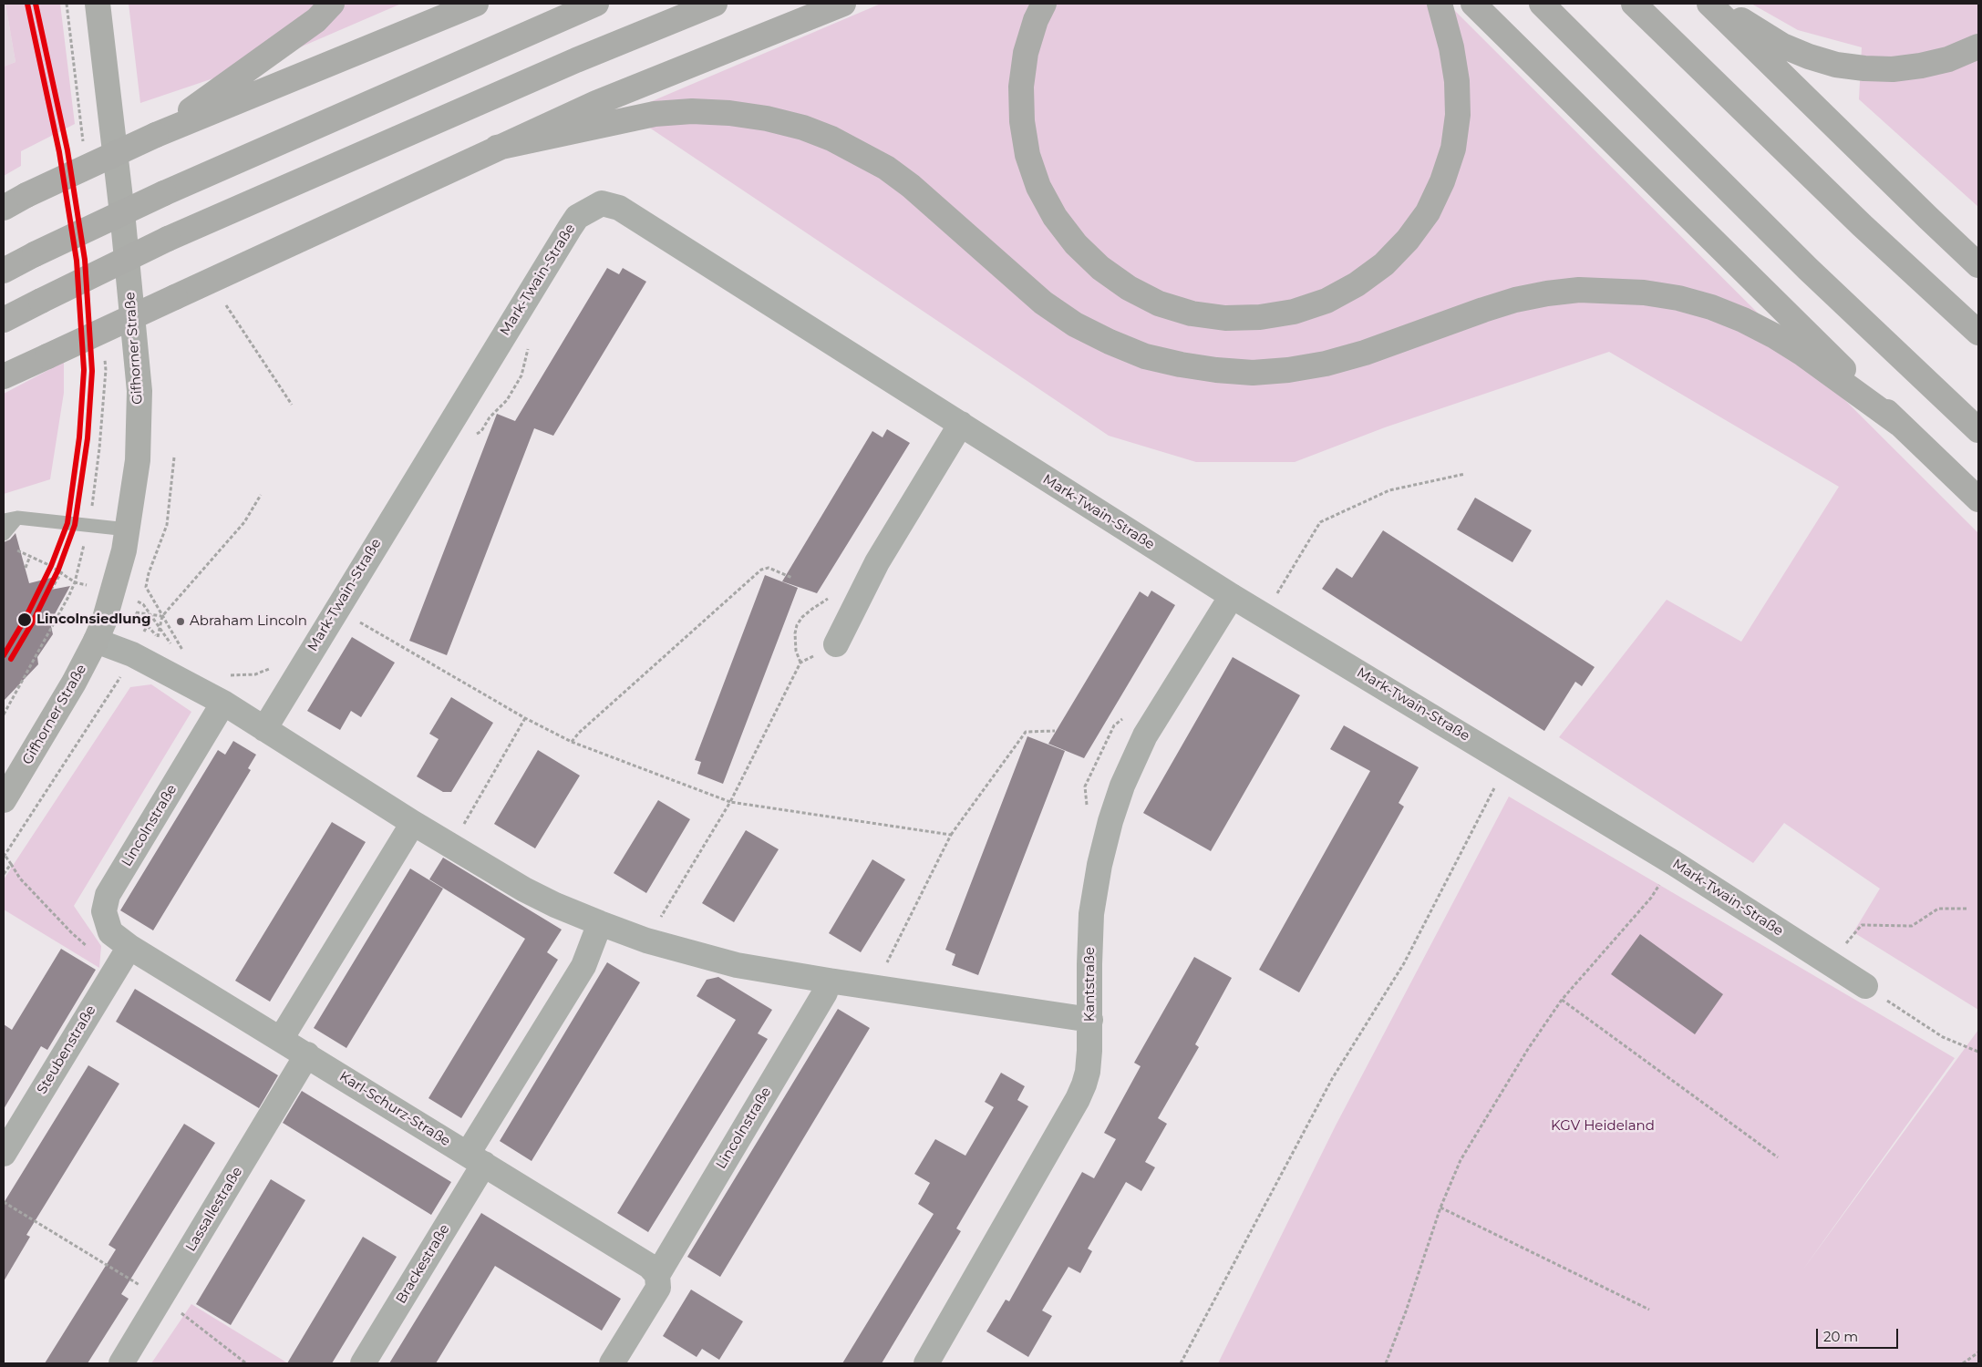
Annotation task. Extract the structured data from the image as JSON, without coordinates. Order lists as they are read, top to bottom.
{
  "streets": {
    "main road": ["Gifhorner Straße"],
    "street": [
      "Mark-Twain-Straße",
      "Lincolnstraße",
      "Kantstraße",
      "Steubenstraße",
      "Karl-Schurz-Straße",
      "Lassallestraße",
      "Brackestraße"
    ]
  },
  "crossings": [
    ["Mark-Twain-Straße", "Kantstraße"],
    ["Lincolnstraße", "Steubenstraße"],
    ["Lincolnstraße", "Karl-Schurz-Straße"],
    ["Steubenstraße", "Karl-Schurz-Straße"],
    ["Karl-Schurz-Straße", "Lassallestraße"],
    ["Karl-Schurz-Straße", "Brackestraße"]
  ],
  "parks": ["KGV Heideland"],
  "places": ["Lincolnsiedlung", "Abraham Lincoln"],
  "scale_bar": "20 m"
}
